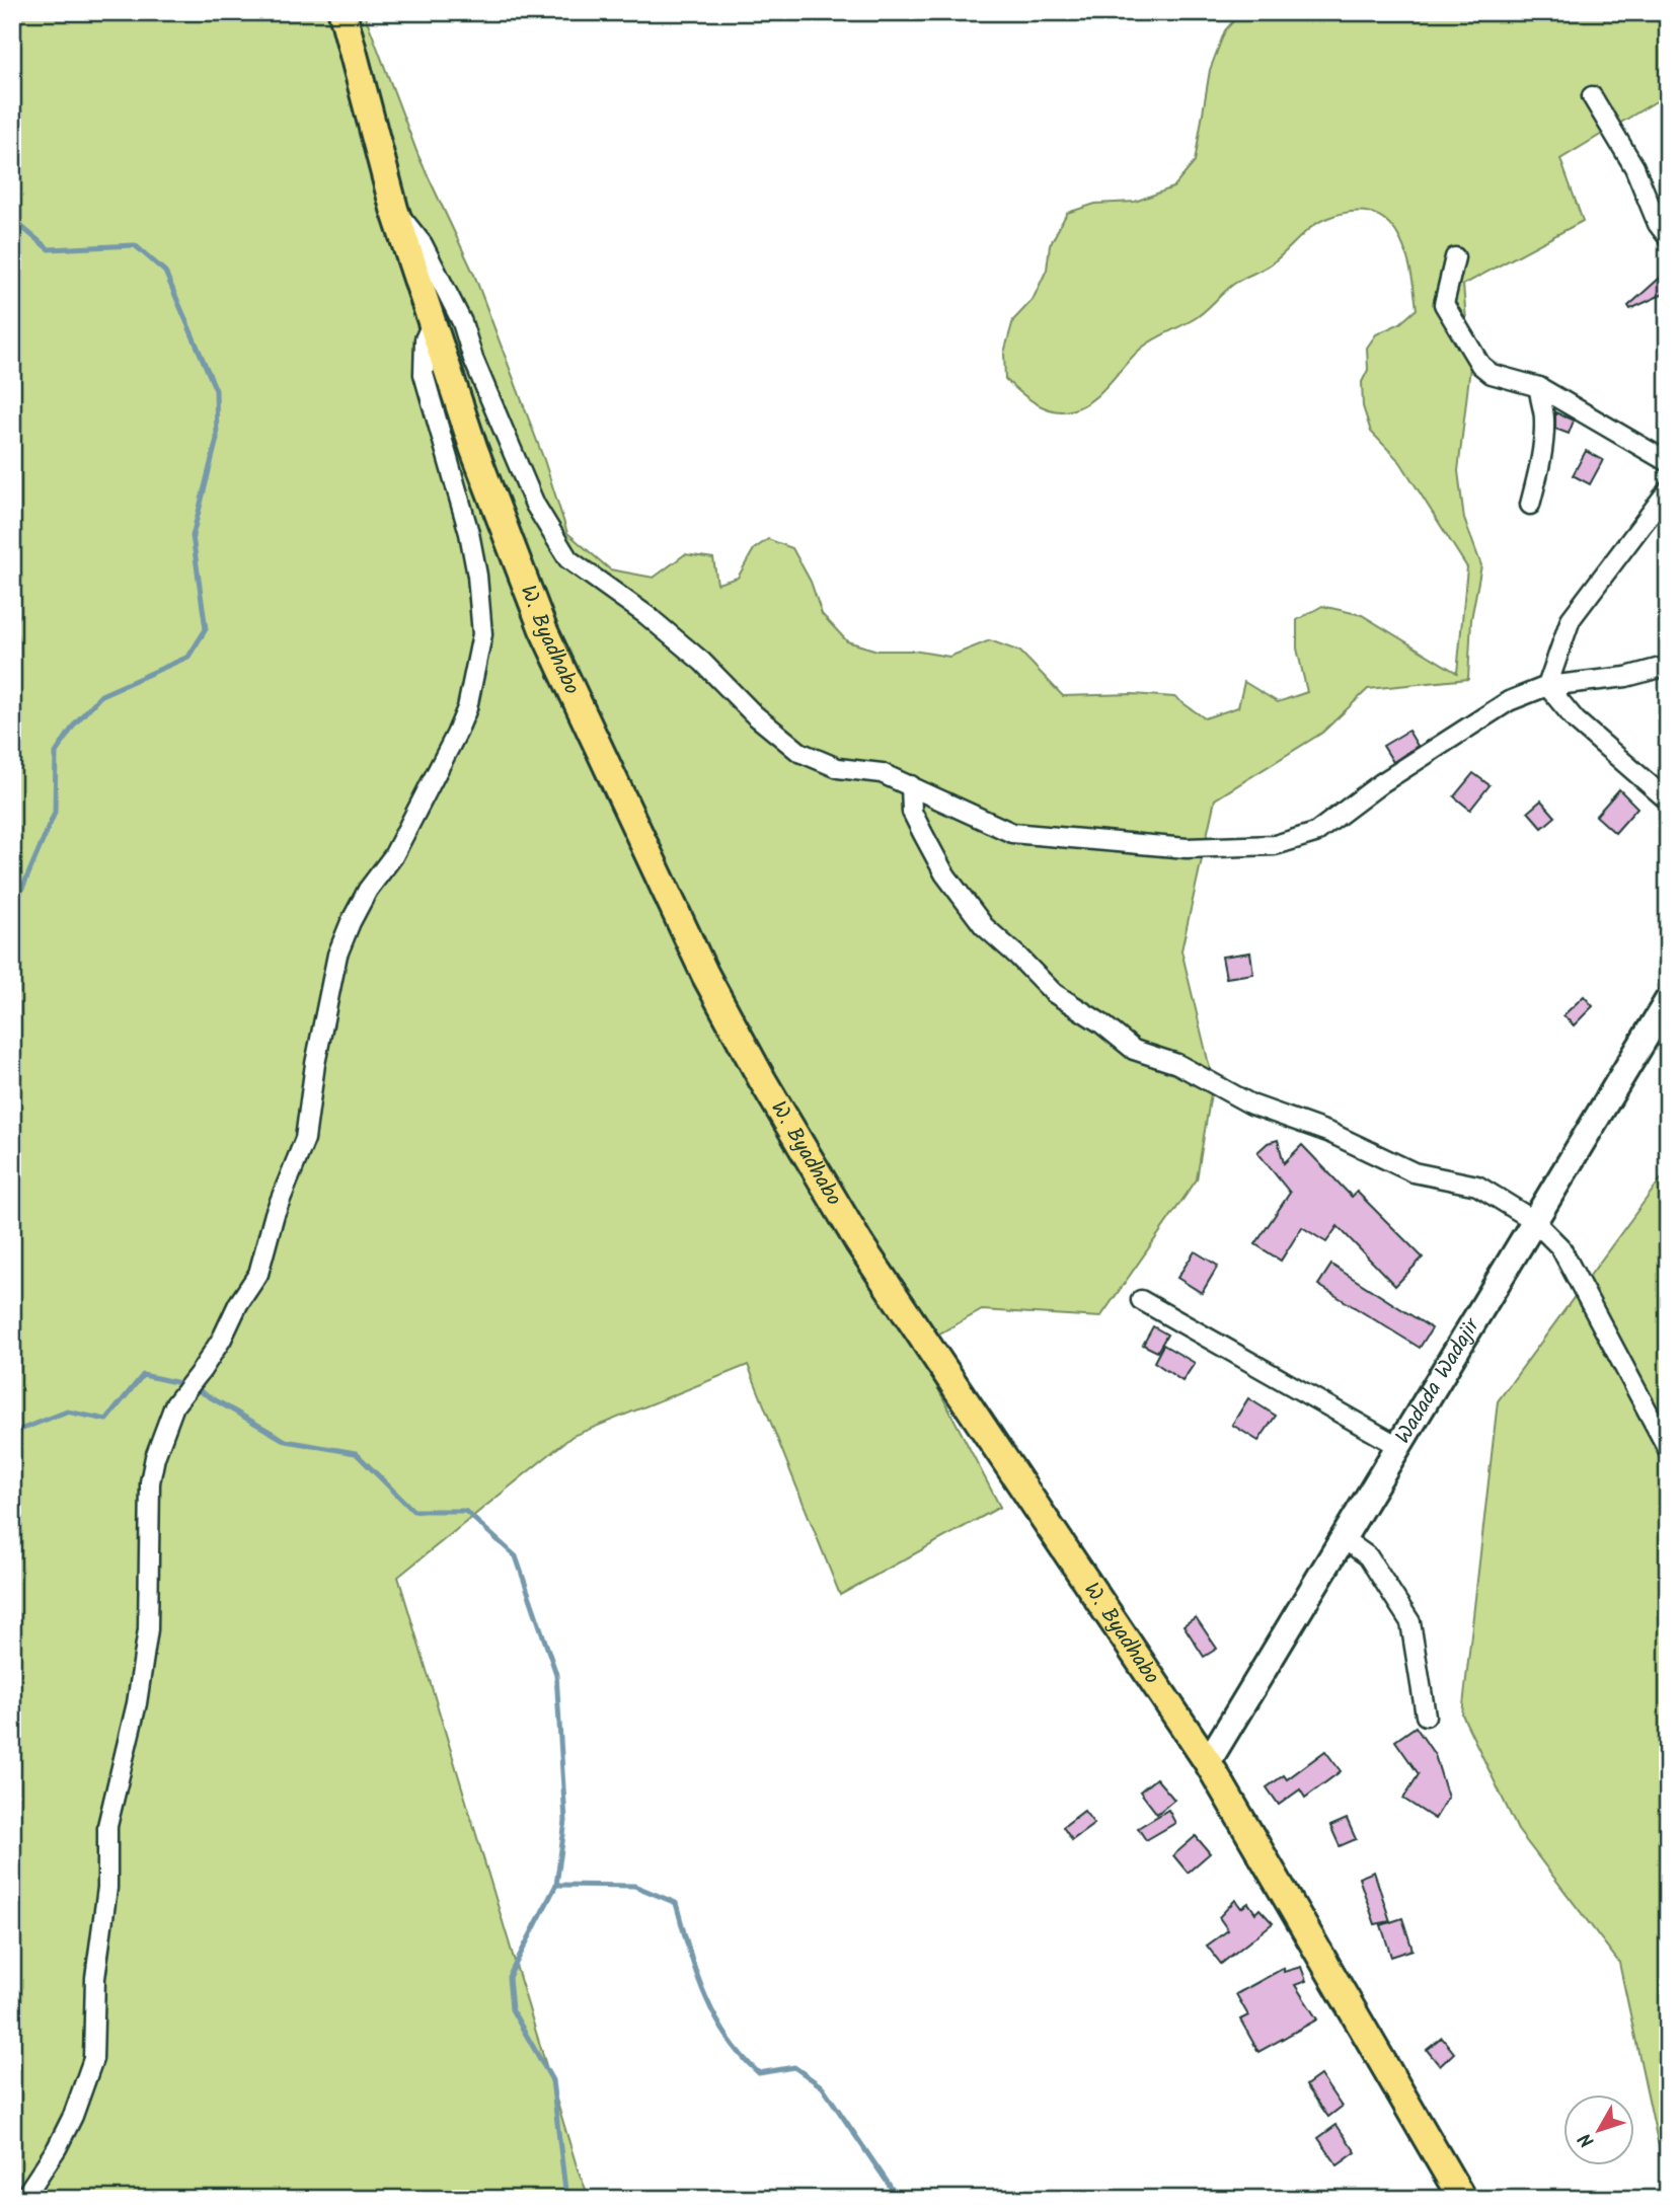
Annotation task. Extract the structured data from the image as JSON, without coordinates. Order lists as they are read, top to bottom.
{
  "streets": {
    "main road": ["W. Byadhabo"],
    "street": ["Wadada Wadajir"]
  },
  "crossings": [
    ["W. Byadhabo", "Wadada Wadajir"]
  ],
  "north": "bottom left"
}
